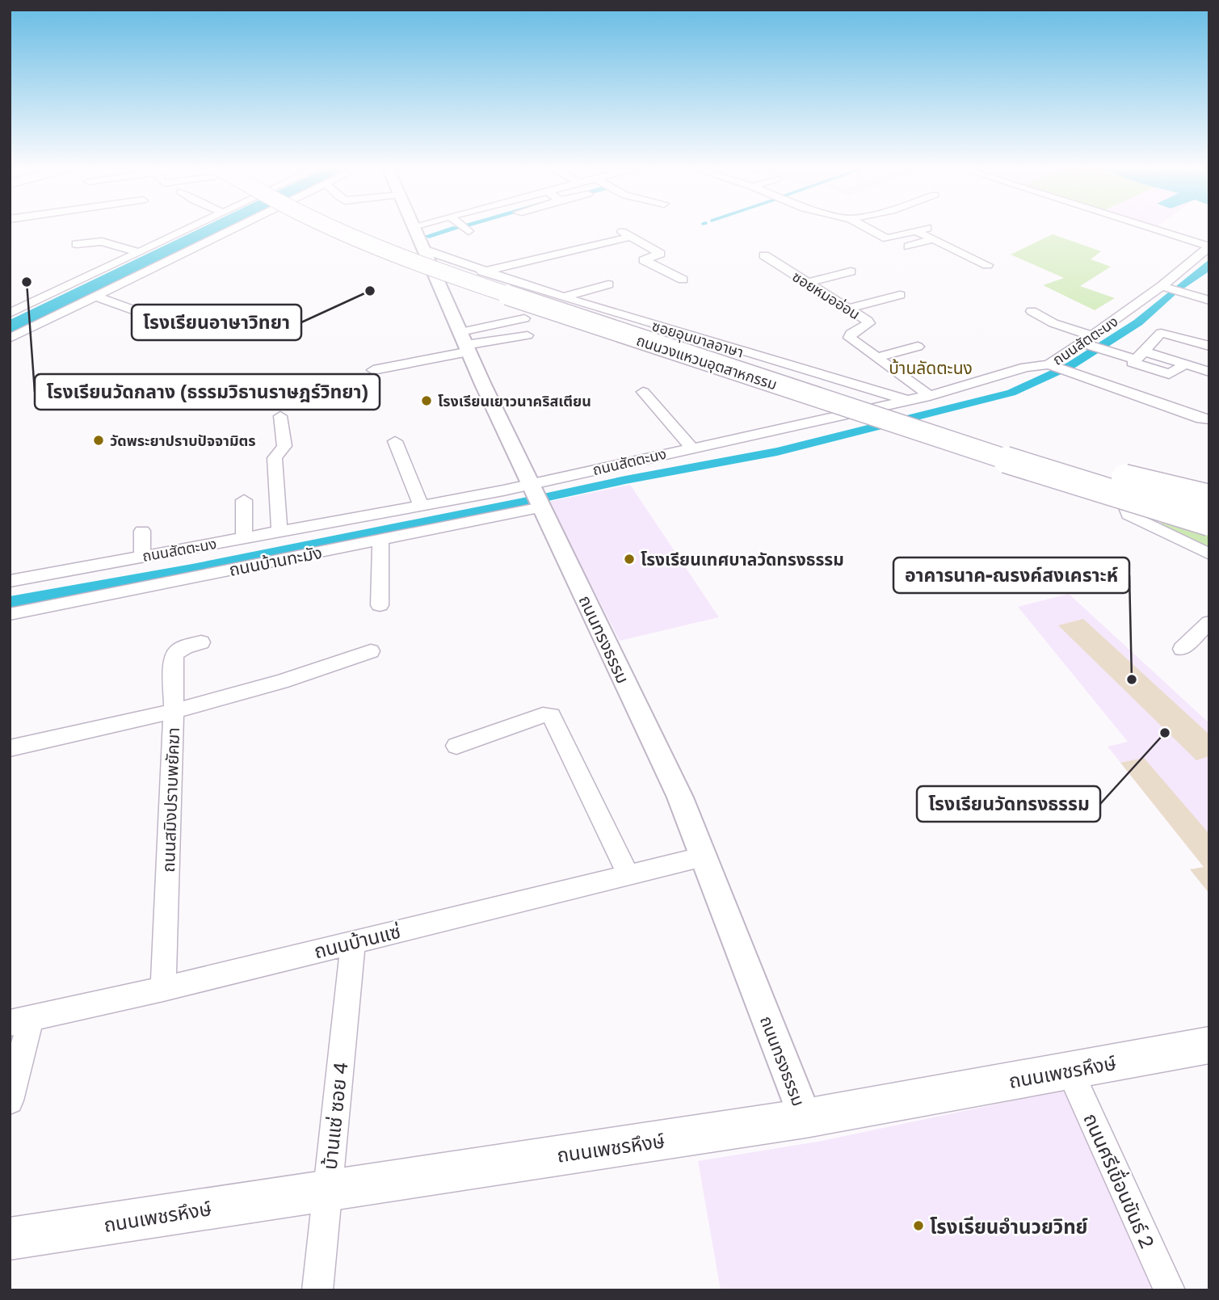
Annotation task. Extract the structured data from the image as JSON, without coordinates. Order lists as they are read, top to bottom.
{
  "streets": {
    "main road": ["ถนนวงแหวนอุตสาหกรรม", "ถนนเพชรหึงษ์"],
    "street": [
      "ซอยหมออ่อน",
      "ซอยอุนบาลอาษา",
      "ถนนสัตตะนง",
      "ถนนบ้านทะมัง",
      "ถนนทรงธรรม",
      "ถนนสมิงปราบพยัคฆา",
      "ถนนบ้านแซ่",
      "บ้านแซ่ ซอย 4",
      "ถนนศรีเขื่อนขันธ์ 2"
    ]
  },
  "crossings": [
    ["ซอยหมออ่อน", "ถนนสัตตะนง"],
    ["ซอยอุนบาลอาษา", "ถนนสัตตะนง"],
    ["ซอยอุนบาลอาษา", "ถนนทรงธรรม"],
    ["ถนนสัตตะนง", "ถนนบ้านทะมัง"],
    ["ถนนสัตตะนง", "ถนนทรงธรรม"],
    ["ถนนบ้านทะมัง", "ถนนทรงธรรม"],
    ["ถนนทรงธรรม", "ถนนบ้านแซ่"],
    ["ถนนทรงธรรม", "ถนนเพชรหึงษ์"],
    ["ถนนสมิงปราบพยัคฆา", "ถนนบ้านแซ่"],
    ["ถนนบ้านแซ่", "บ้านแซ่ ซอย 4"],
    ["ถนนเพชรหึงษ์", "บ้านแซ่ ซอย 4"],
    ["ถนนเพชรหึงษ์", "ถนนศรีเขื่อนขันธ์ 2"]
  ],
  "districts": ["บ้านลัดตะนง"],
  "places": [
    "โรงเรียนวัดกลาง (ธรรมวิธานราษฎร์วิทยา)",
    "โรงเรียนอาษาวิทยา",
    "โรงเรียนเยาวนาคริสเตียน",
    "วัดพระยาปราบปัจจามิตร",
    "โรงเรียนเทศบาลวัดทรงธรรม",
    "อาคารนาค-ณรงค์สงเคราะห์",
    "โรงเรียนวัดทรงธรรม",
    "โรงเรียนอำนวยวิทย์"
  ]
}
